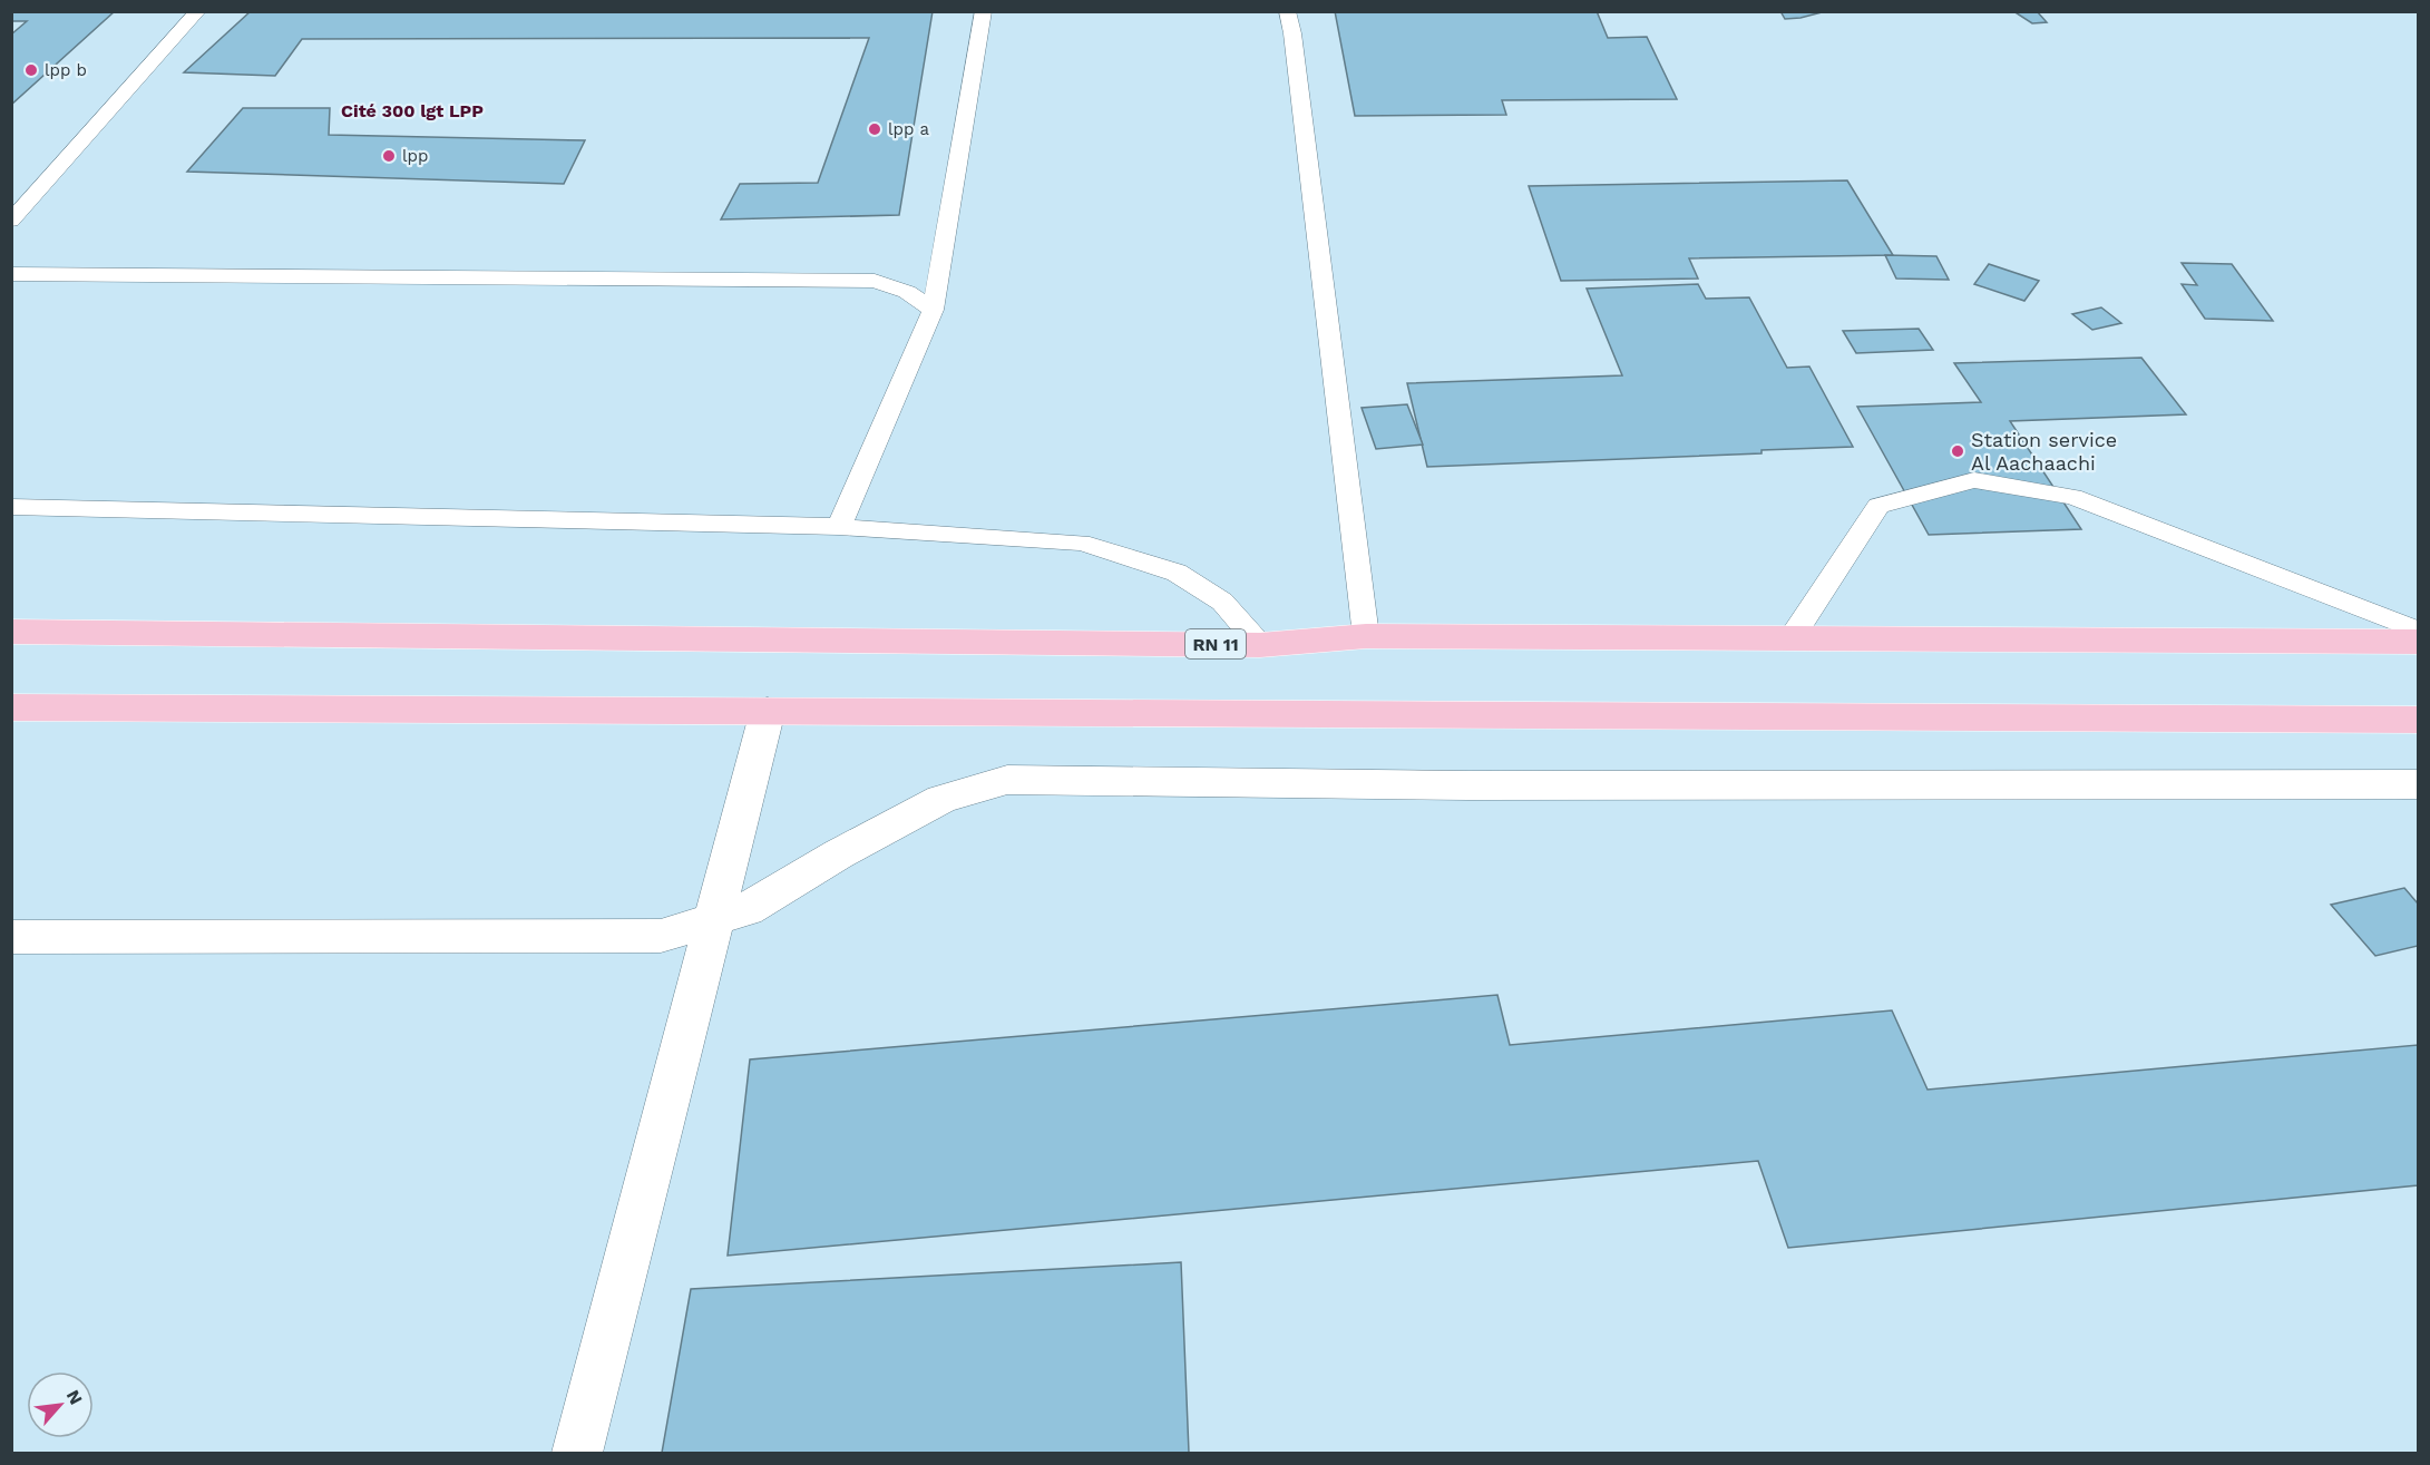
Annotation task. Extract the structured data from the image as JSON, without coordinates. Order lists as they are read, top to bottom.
{
  "streets": {
    "highway": ["RN 11"]
  },
  "districts": ["Cité 300 lgt LPP"],
  "places": [
    "lpp b",
    "lpp a",
    "lpp",
    "Station service Al Aachaachi"
  ],
  "north": "top right"
}
